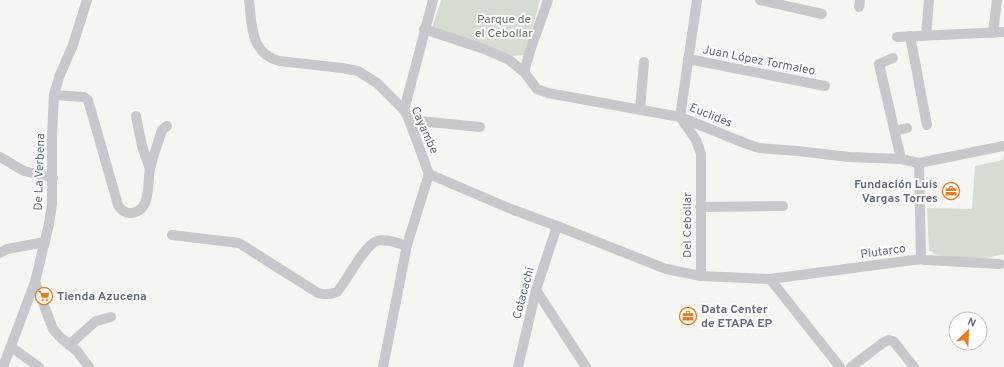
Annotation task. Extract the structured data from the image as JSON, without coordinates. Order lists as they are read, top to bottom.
{
  "streets": {
    "street": [
      "Juan López Tormaleo",
      "Euclides",
      "Cayambe",
      "De La Verbena",
      "Del Cebollar",
      "Plutarco",
      "Cotacachi"
    ]
  },
  "crossings": [
    ["Euclides", "Del Cebollar"]
  ],
  "parks": ["Parque de el Cebollar"],
  "places": {
    "office": ["Fundación Luis Vargas Torres", "Data Center de ETAPA EP"],
    "supermarket": ["Tienda Azucena"]
  },
  "north": "top right"
}
